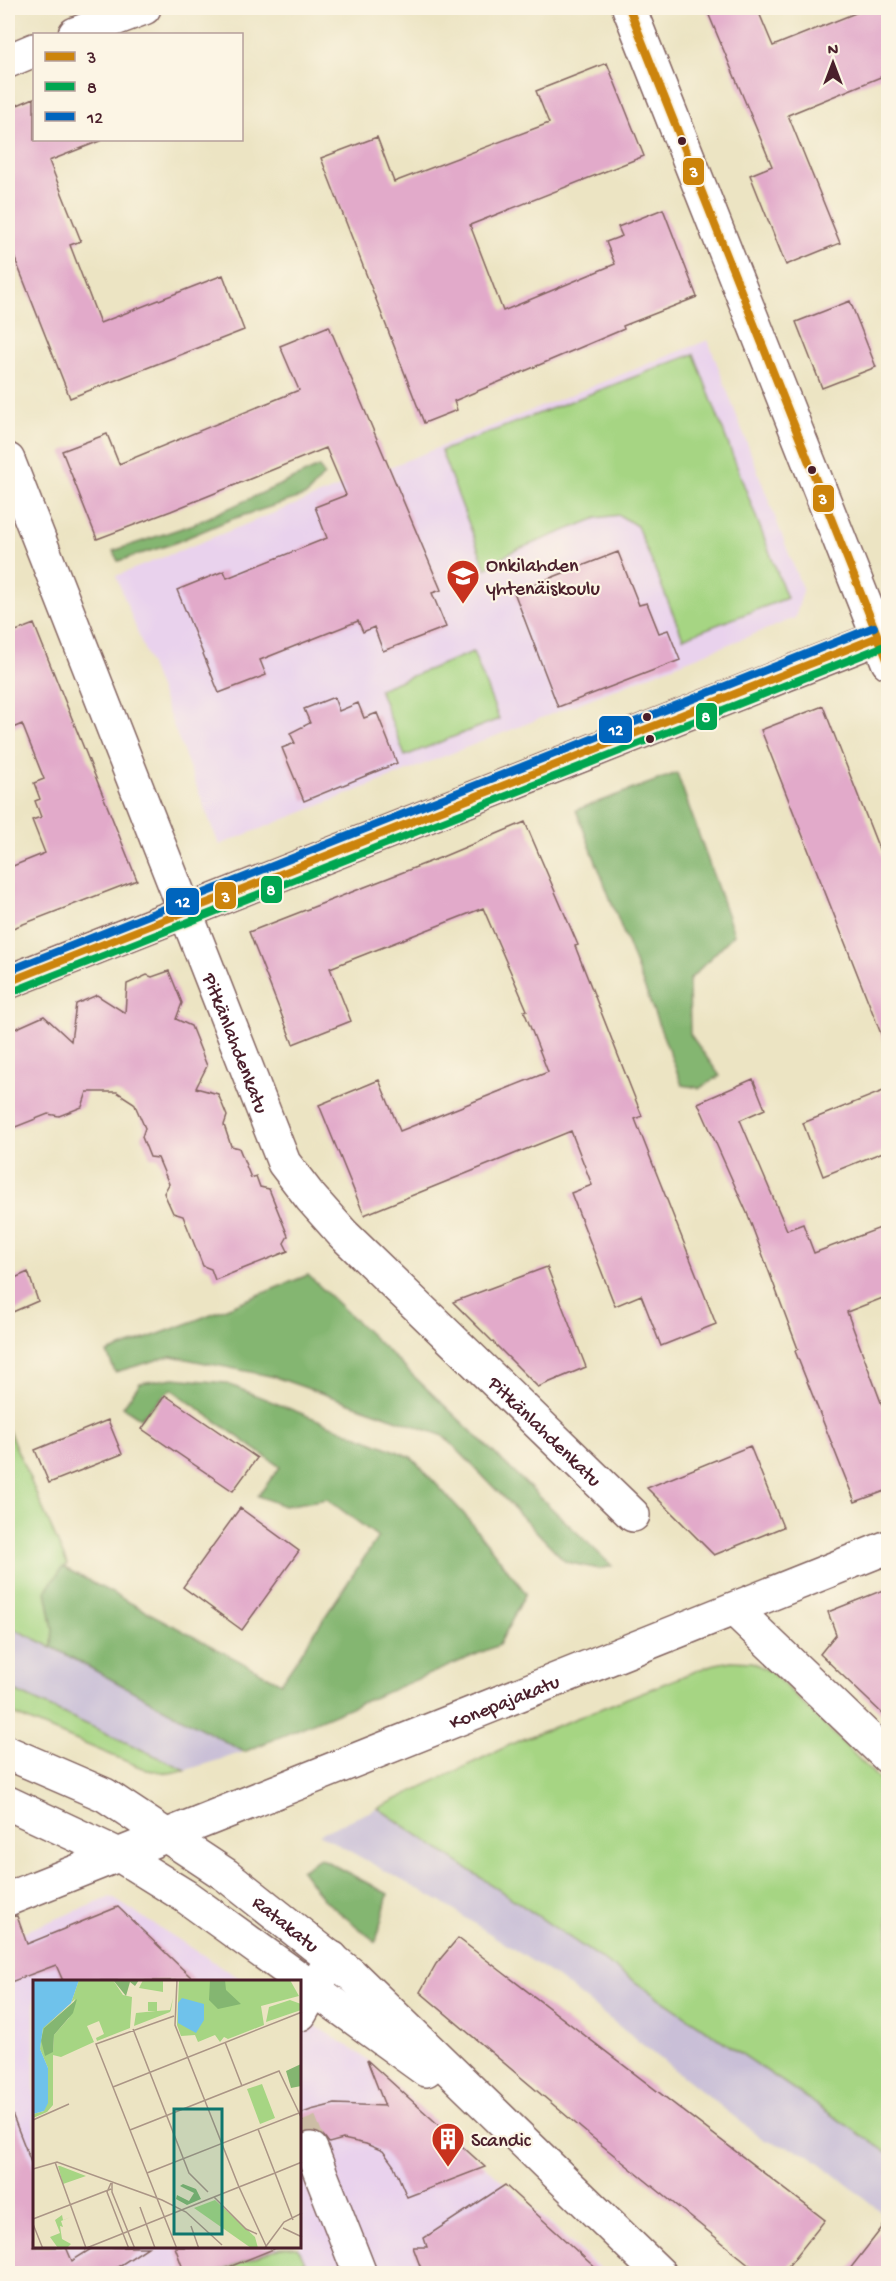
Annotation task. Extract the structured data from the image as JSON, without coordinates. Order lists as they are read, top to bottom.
{
  "streets": {
    "street": ["Pitkänlahdenkatu", "Konepajakatu", "Ratakatu"]
  },
  "crossings": [
    ["Konepajakatu", "Ratakatu"]
  ],
  "places": {
    "school or university": ["Onkilahden yhtenäiskoulu"],
    "building": ["Scandic"]
  },
  "lines": ["transit line 3", "transit line 12", "transit line 8"],
  "legend": ["3", "8", "12"],
  "north": "top"
}
